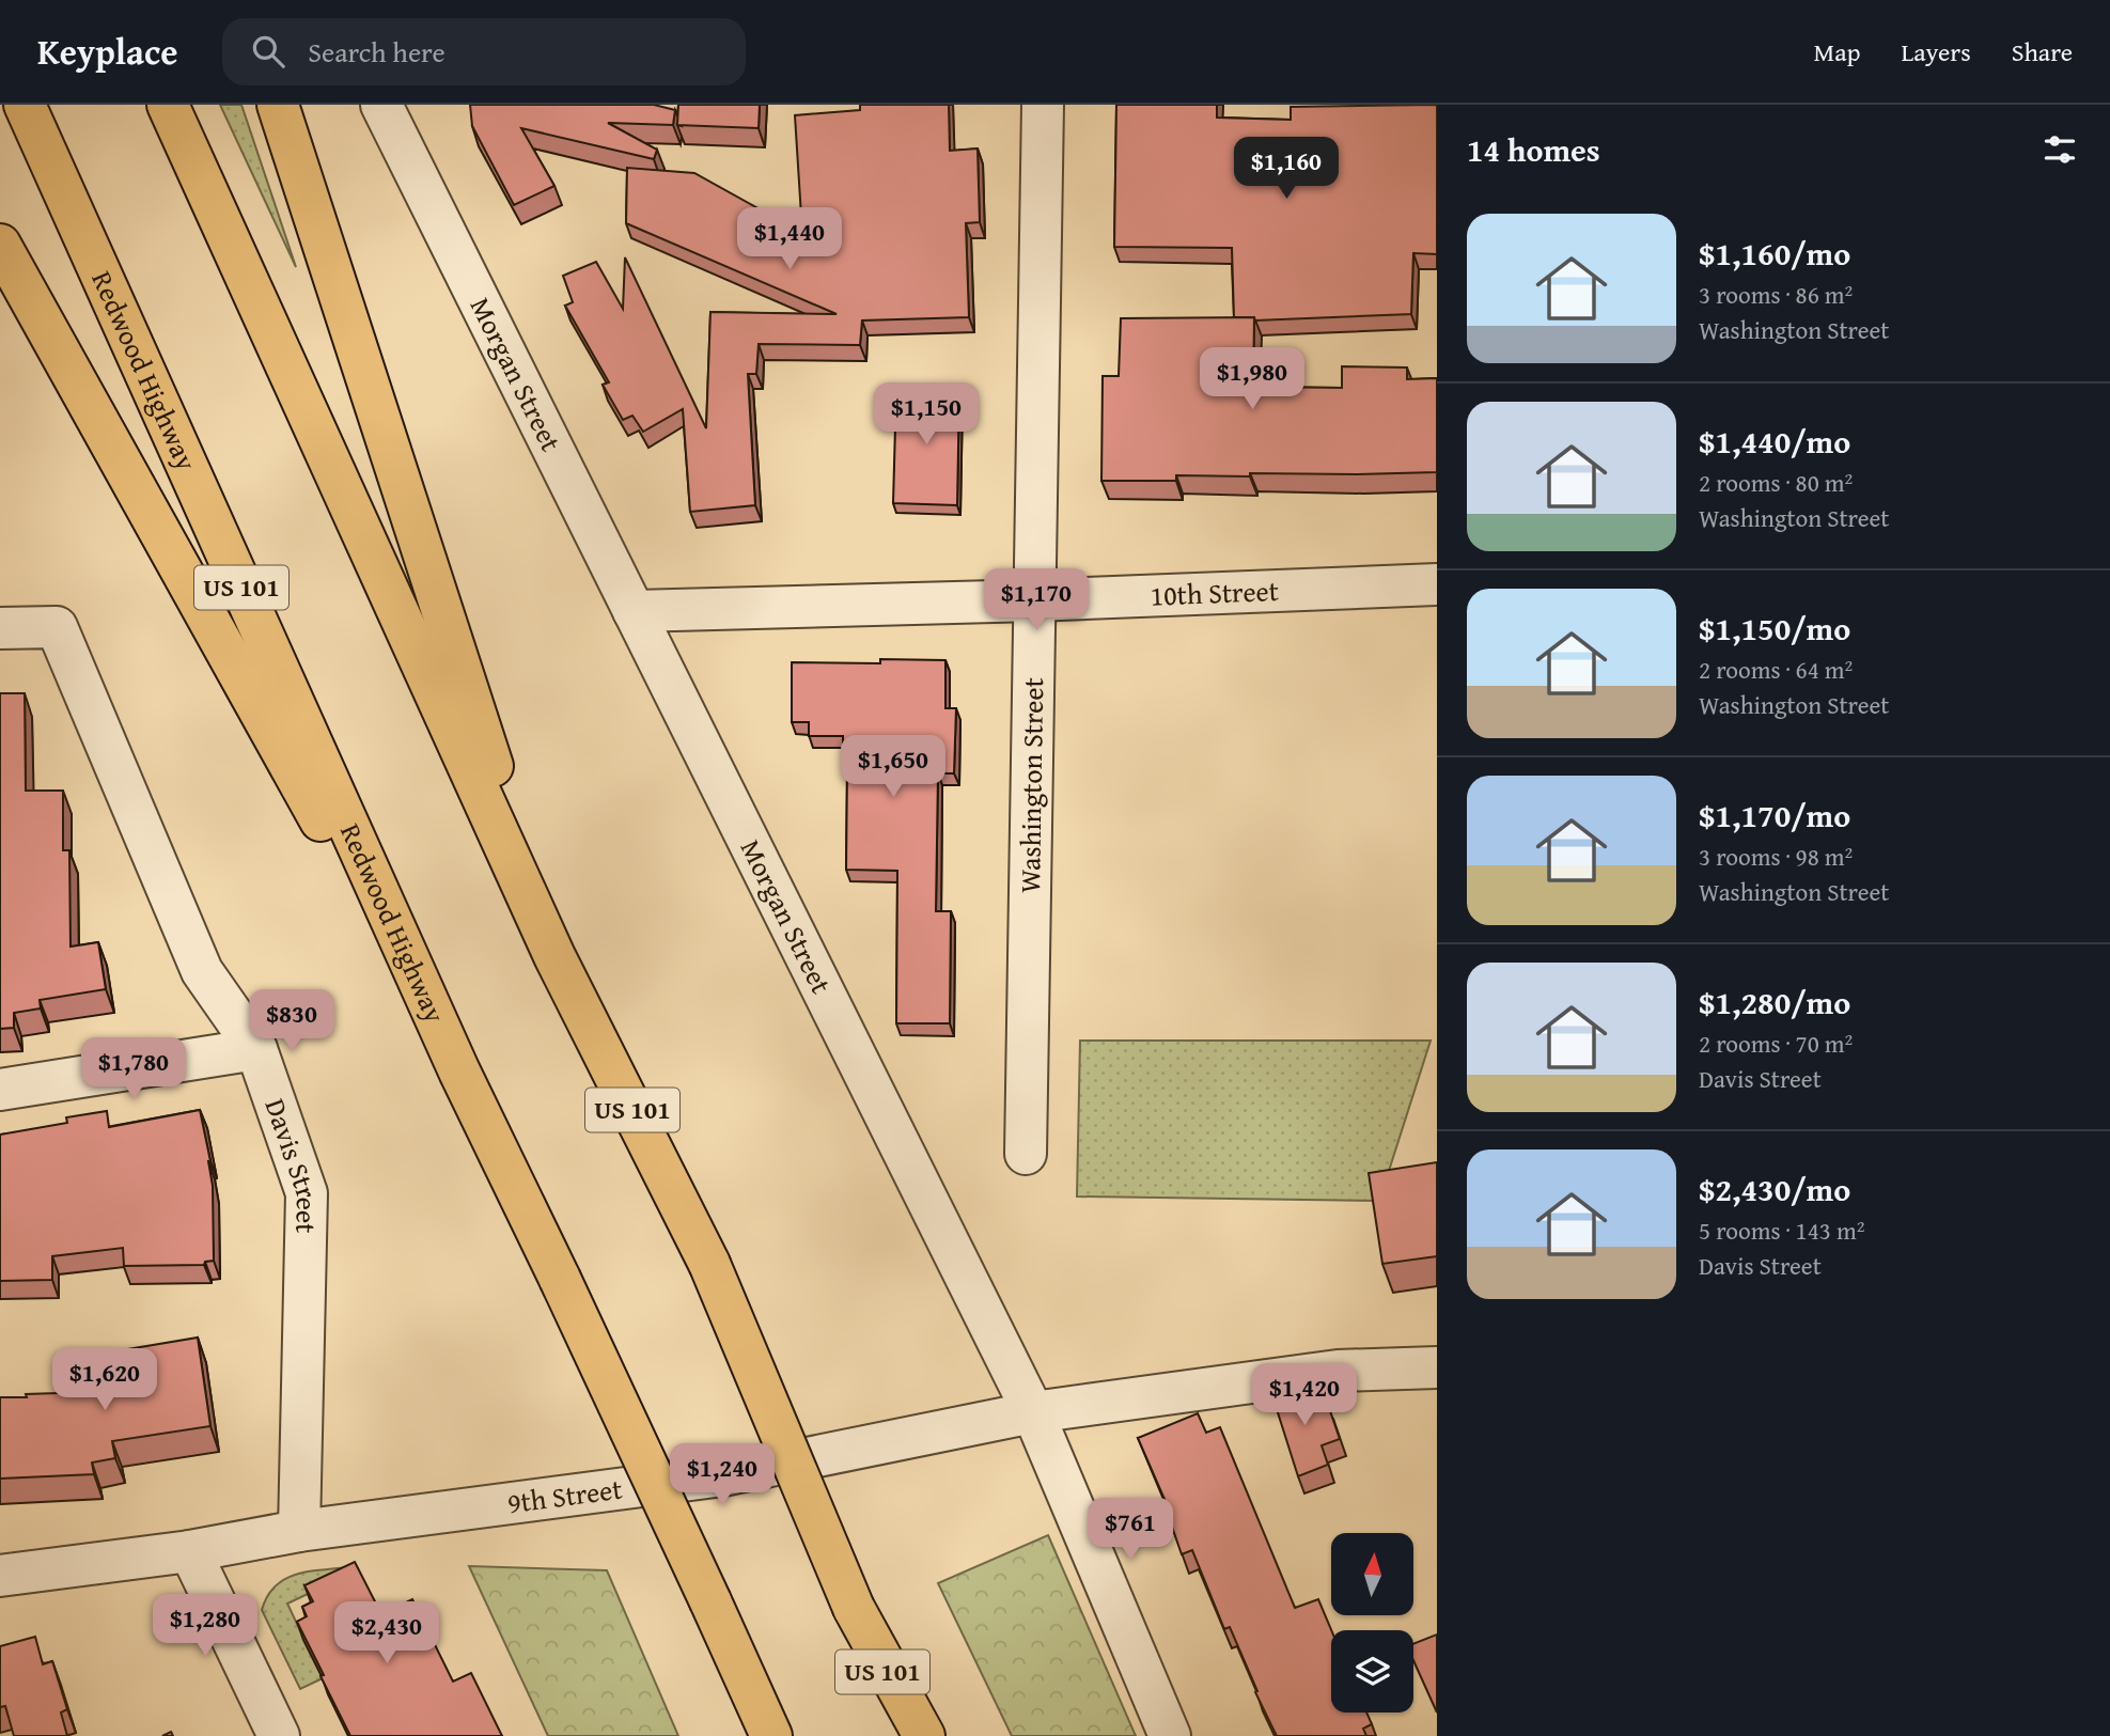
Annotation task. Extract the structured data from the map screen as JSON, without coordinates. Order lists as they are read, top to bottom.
{
  "streets": {
    "highway": ["Redwood Highway", "US 101"],
    "street": [
      "Morgan Street",
      "10th Street",
      "Washington Street",
      "Davis Street",
      "9th Street"
    ]
  },
  "crossings": [
    ["Morgan Street", "10th Street"],
    ["Morgan Street", "9th Street"],
    ["10th Street", "Washington Street"],
    ["Davis Street", "9th Street"]
  ],
  "north": "top",
  "page": {
    "header": "Keyplace",
    "search": "Search here",
    "nav": ["Map", "Layers", "Share"],
    "heading": "14 homes",
    "price": [
      "$1,160",
      "$1,440",
      "$1,980",
      "$1,150",
      "$1,170",
      "$1,650",
      "$830",
      "$1,780",
      "$1,620",
      "$1,420",
      "$1,240",
      "$761",
      "$1,280",
      "$2,430"
    ],
    "list": [
      {
        "name": "$1,160/mo",
        "note": "3 rooms · 86 m² · Washington Street"
      },
      {
        "name": "$1,440/mo",
        "note": "2 rooms · 80 m² · Washington Street"
      },
      {
        "name": "$1,150/mo",
        "note": "2 rooms · 64 m² · Washington Street"
      },
      {
        "name": "$1,170/mo",
        "note": "3 rooms · 98 m² · Washington Street"
      },
      {
        "name": "$1,280/mo",
        "note": "2 rooms · 70 m² · Davis Street"
      },
      {
        "name": "$2,430/mo",
        "note": "5 rooms · 143 m² · Davis Street"
      }
    ]
  }
}
